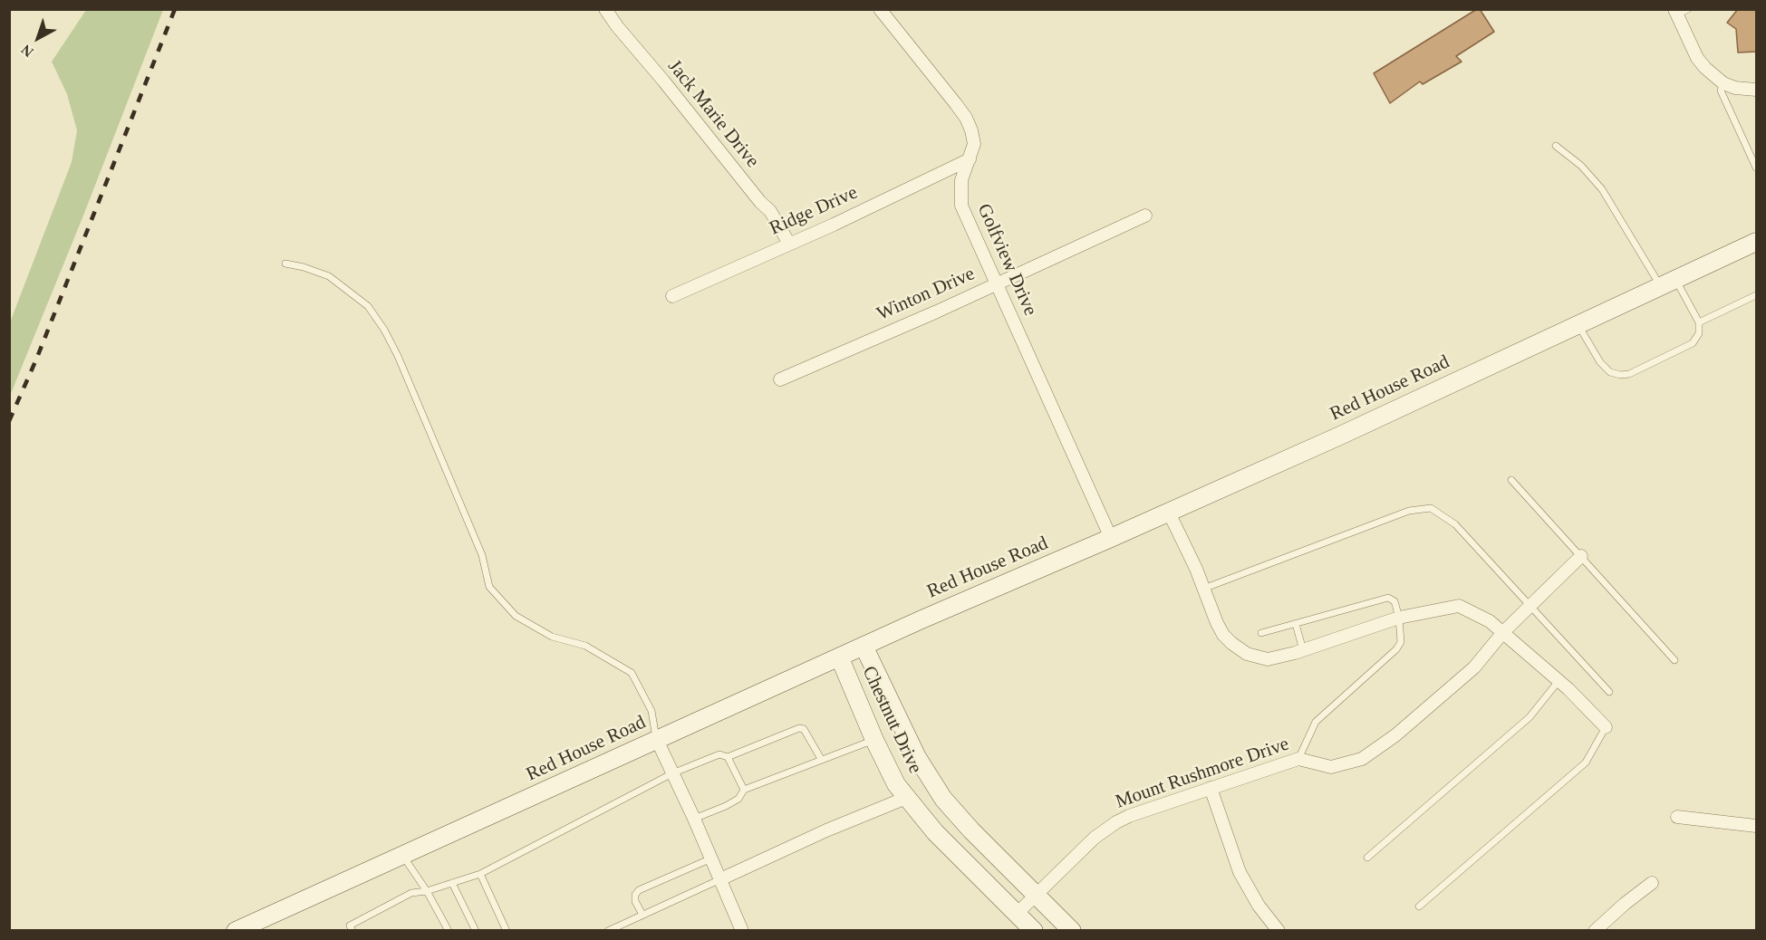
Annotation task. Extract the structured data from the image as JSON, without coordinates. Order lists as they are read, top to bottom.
{
  "streets": {
    "main road": ["Red House Road", "Chestnut Drive"],
    "street": [
      "Jack Marie Drive",
      "Ridge Drive",
      "Golfview Drive",
      "Winton Drive",
      "Mount Rushmore Drive"
    ]
  },
  "crossings": [
    ["Jack Marie Drive", "Ridge Drive"],
    ["Ridge Drive", "Golfview Drive"],
    ["Golfview Drive", "Winton Drive"],
    ["Golfview Drive", "Red House Road"],
    ["Red House Road", "Chestnut Drive"],
    ["Chestnut Drive", "Mount Rushmore Drive"]
  ],
  "north": "bottom left"
}
